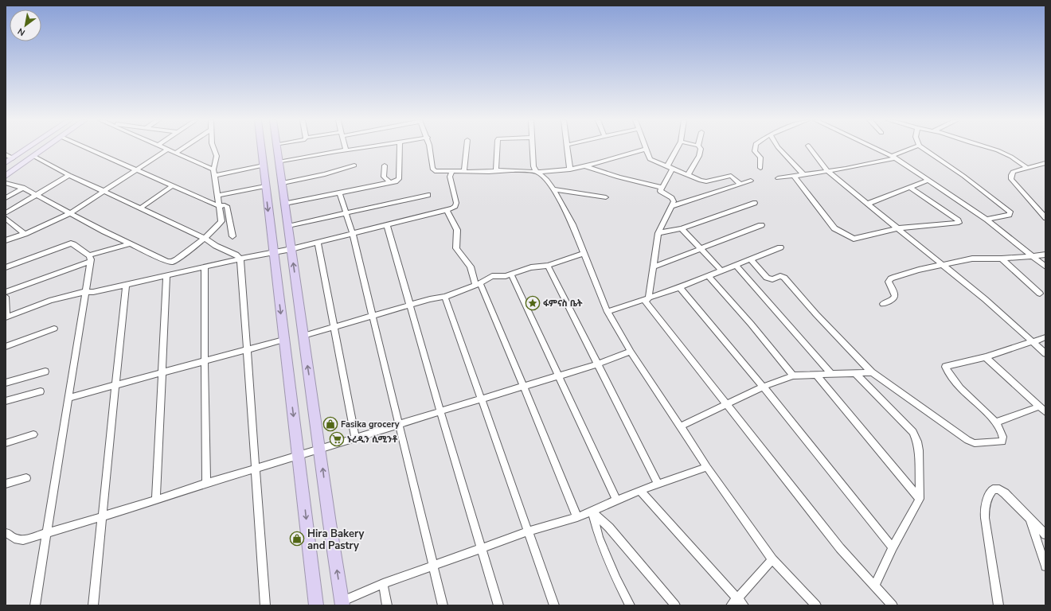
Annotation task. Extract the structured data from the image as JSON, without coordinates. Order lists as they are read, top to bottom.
{
  "places": {
    "place": ["ፋምናስ ቤት"],
    "shop": ["Fasika grocery", "Hira Bakery and Pastry"],
    "supermarket": ["ኑረዲን ሲሚንቶ"]
  },
  "north": "bottom left"
}
